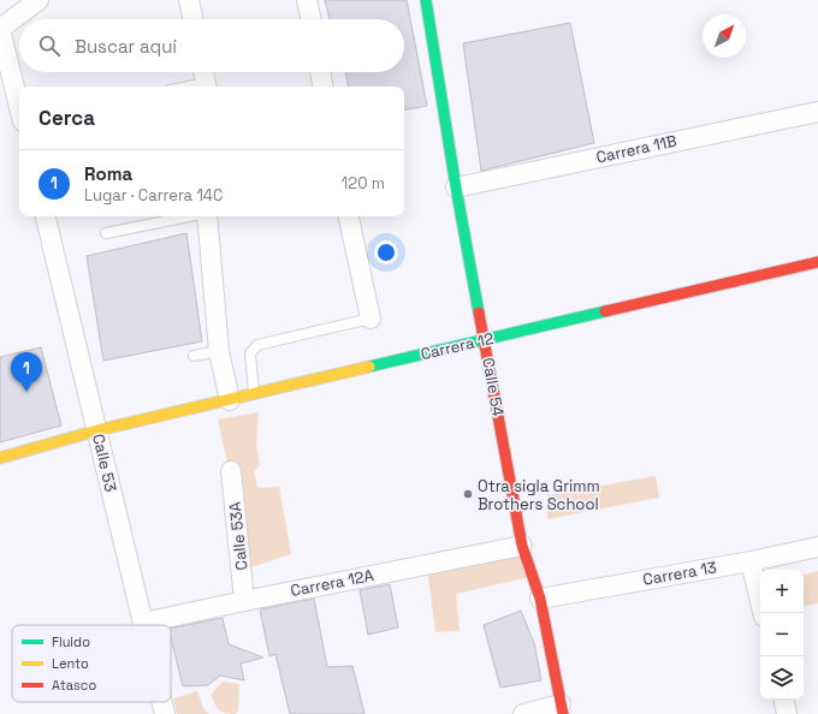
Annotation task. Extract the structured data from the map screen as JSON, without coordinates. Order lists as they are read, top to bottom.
{
  "streets": {
    "street": [
      "Carrera 11B",
      "Carrera 12",
      "Calle 54",
      "Calle 53",
      "Calle 53A",
      "Carrera 13",
      "Carrera 12A"
    ]
  },
  "crossings": [
    ["Carrera 11B", "Calle 54"],
    ["Carrera 12", "Calle 54"],
    ["Carrera 12", "Calle 53"],
    ["Calle 54", "Carrera 13"],
    ["Calle 54", "Carrera 12A"],
    ["Calle 53", "Carrera 12A"],
    ["Calle 53A", "Carrera 12A"]
  ],
  "places": ["Otra sigla Grimm Brothers School"],
  "legend": ["Fluido", "Lento", "Atasco"],
  "north": "top right",
  "page": {
    "search": "Buscar aquí",
    "heading": "Cerca",
    "list": [
      {
        "mark": "1",
        "name": "Roma",
        "note": "Lugar · Carrera 14C",
        "value": "120 m"
      }
    ],
    "pins": "1",
    "map_buttons": ["+", "−"]
  }
}
